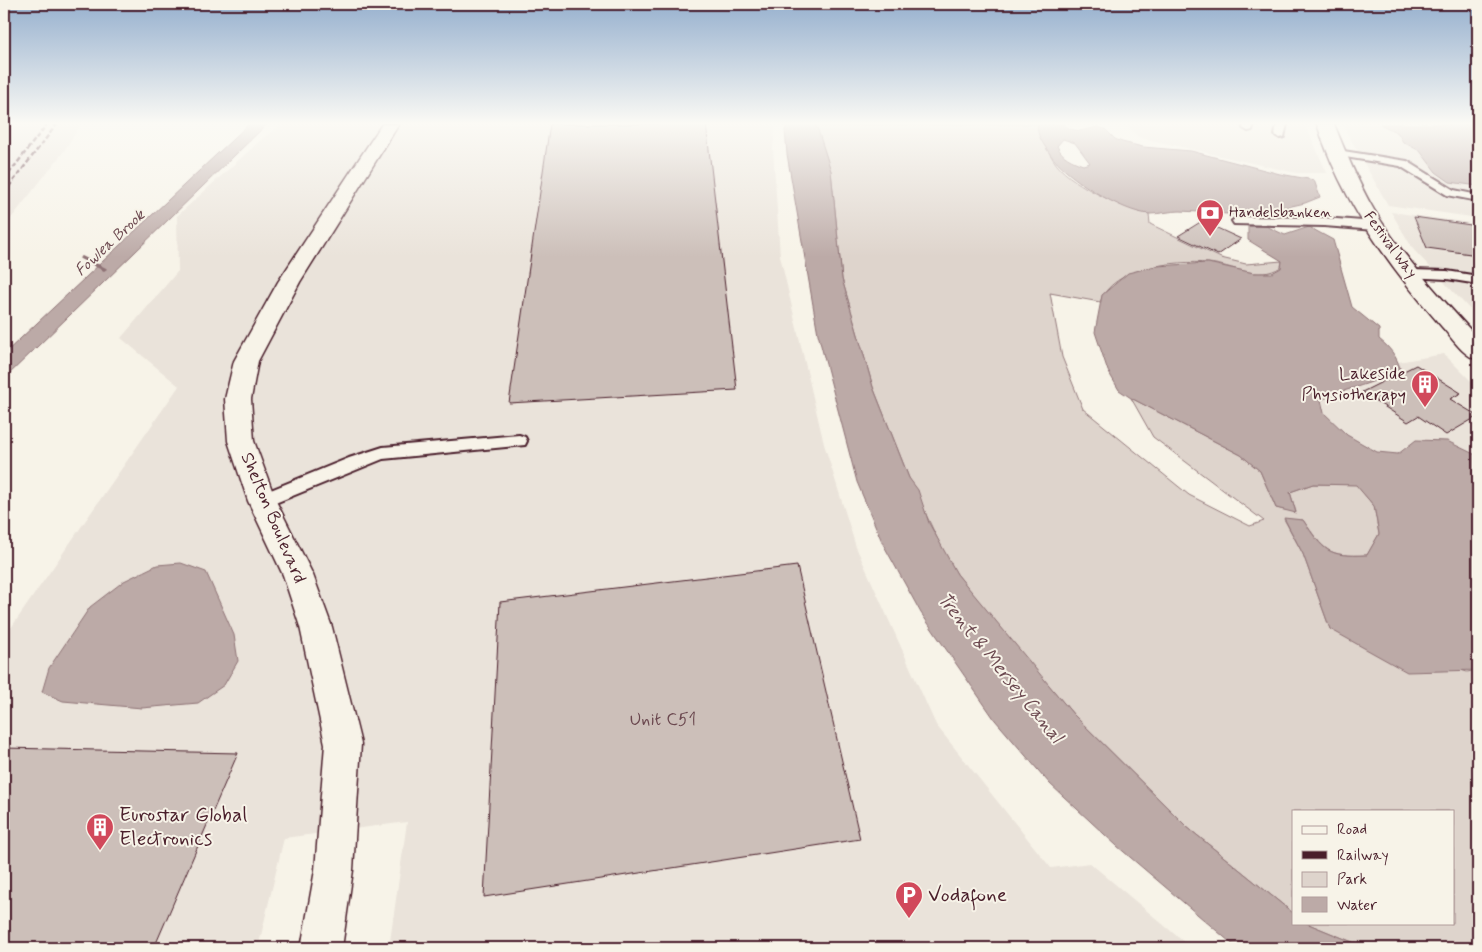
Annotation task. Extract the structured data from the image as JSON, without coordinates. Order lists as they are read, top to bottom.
{
  "streets": {
    "street": ["Festival Way", "Shelton Boulevard"]
  },
  "water": ["Fowlea Brook", "Trent & Mersey Canal"],
  "places": {
    "bank": ["Handelsbanken"],
    "building": ["Lakeside Physiotherapy", "Eurostar Global Electronics"],
    "parking": ["Vodafone"]
  },
  "house_numbers": ["Unit C51"],
  "legend": [
    "Road",
    "Railway",
    "Park",
    "Water"
  ]
}
